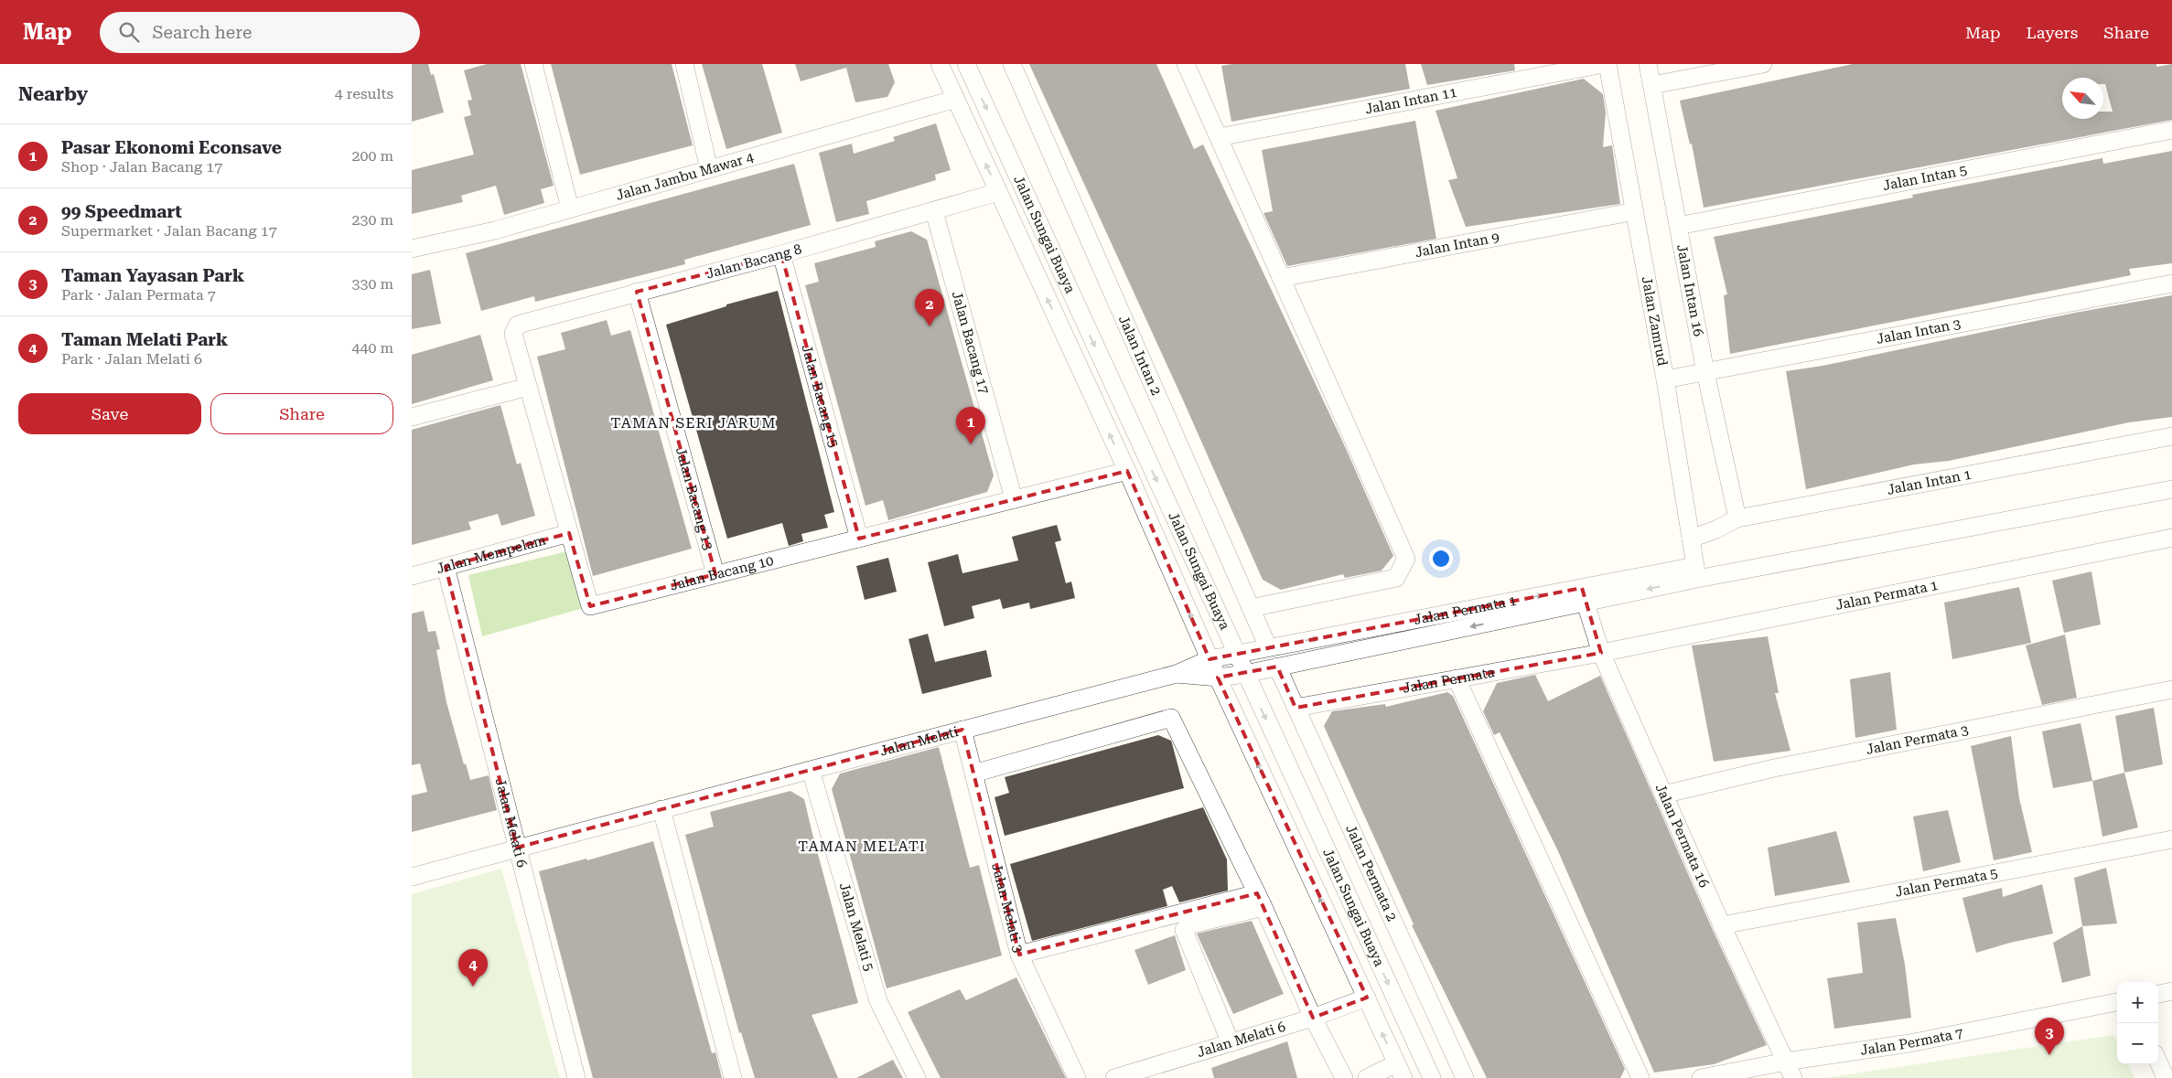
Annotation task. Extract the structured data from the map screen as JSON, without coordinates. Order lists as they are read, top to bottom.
{
  "streets": {
    "street": [
      "Jalan Intan 11",
      "Jalan Jambu Mawar 4",
      "Jalan Intan 5",
      "Jalan Sungai Buaya",
      "Jalan Intan 9",
      "Jalan Bacang 8",
      "Jalan Intan 16",
      "Jalan Zamrud",
      "Jalan Intan 3",
      "Jalan Bacang 17",
      "Jalan Intan 2",
      "Jalan Bacang 15",
      "Jalan Intan 1",
      "Jalan Bacang 13",
      "Jalan Mempelam",
      "Jalan Bacang 10",
      "Jalan Permata 1",
      "Jalan Permata",
      "Jalan Permata 3",
      "Jalan Melati",
      "Jalan Melati 6",
      "Jalan Permata 16",
      "Jalan Permata 2",
      "Jalan Permata 5",
      "Jalan Melati 3",
      "Jalan Melati 5",
      "Jalan Permata 7"
    ]
  },
  "crossings": [
    ["Jalan Jambu Mawar 4", "Jalan Sungai Buaya"],
    ["Jalan Intan 5", "Jalan Intan 16"],
    ["Jalan Sungai Buaya", "Jalan Bacang 8"],
    ["Jalan Sungai Buaya", "Jalan Bacang 10"],
    ["Jalan Sungai Buaya", "Jalan Permata 1"],
    ["Jalan Sungai Buaya", "Jalan Melati"],
    ["Jalan Sungai Buaya", "Jalan Melati 6"],
    ["Jalan Intan 9", "Jalan Zamrud"],
    ["Jalan Bacang 8", "Jalan Bacang 17"],
    ["Jalan Bacang 8", "Jalan Bacang 15"],
    ["Jalan Bacang 8", "Jalan Bacang 13"],
    ["Jalan Bacang 8", "Jalan Bacang 10"],
    ["Jalan Intan 16", "Jalan Intan 3"],
    ["Jalan Intan 16", "Jalan Intan 1"],
    ["Jalan Zamrud", "Jalan Intan 3"],
    ["Jalan Zamrud", "Jalan Intan 1"],
    ["Jalan Zamrud", "Jalan Permata 1"],
    ["Jalan Bacang 17", "Jalan Bacang 10"],
    ["Jalan Intan 2", "Jalan Permata 1"],
    ["Jalan Bacang 15", "Jalan Bacang 10"],
    ["Jalan Bacang 13", "Jalan Bacang 10"],
    ["Jalan Mempelam", "Jalan Bacang 10"],
    ["Jalan Mempelam", "Jalan Melati 6"],
    ["Jalan Permata 1", "Jalan Permata"],
    ["Jalan Permata 1", "Jalan Melati"],
    ["Jalan Permata 1", "Jalan Permata 16"],
    ["Jalan Permata 1", "Jalan Permata 2"],
    ["Jalan Permata", "Jalan Permata 16"],
    ["Jalan Permata", "Jalan Permata 2"],
    ["Jalan Permata 3", "Jalan Permata 16"],
    ["Jalan Melati", "Jalan Melati 6"],
    ["Jalan Melati", "Jalan Melati 3"],
    ["Jalan Melati", "Jalan Melati 5"],
    ["Jalan Permata 16", "Jalan Permata 5"],
    ["Jalan Permata 16", "Jalan Permata 7"]
  ],
  "districts": ["TAMAN SERI JARUM", "TAMAN MELATI"],
  "north": "top left",
  "page": {
    "header": "Map",
    "search": "Search here",
    "nav": ["Map", "Layers", "Share"],
    "heading": ["Nearby", "4 results"],
    "list": [
      {
        "mark": "1",
        "name": "Pasar Ekonomi Econsave",
        "note": "Shop · Jalan Bacang 17",
        "value": "200 m"
      },
      {
        "mark": "2",
        "name": "99 Speedmart",
        "note": "Supermarket · Jalan Bacang 17",
        "value": "230 m"
      },
      {
        "mark": "3",
        "name": "Taman Yayasan Park",
        "note": "Park · Jalan Permata 7",
        "value": "330 m"
      },
      {
        "mark": "4",
        "name": "Taman Melati Park",
        "note": "Park · Jalan Melati 6",
        "value": "440 m"
      }
    ],
    "pins": [
      "2",
      "1",
      "4",
      "3"
    ],
    "buttons": ["Save", "Share"],
    "map_buttons": ["+", "−"]
  }
}
